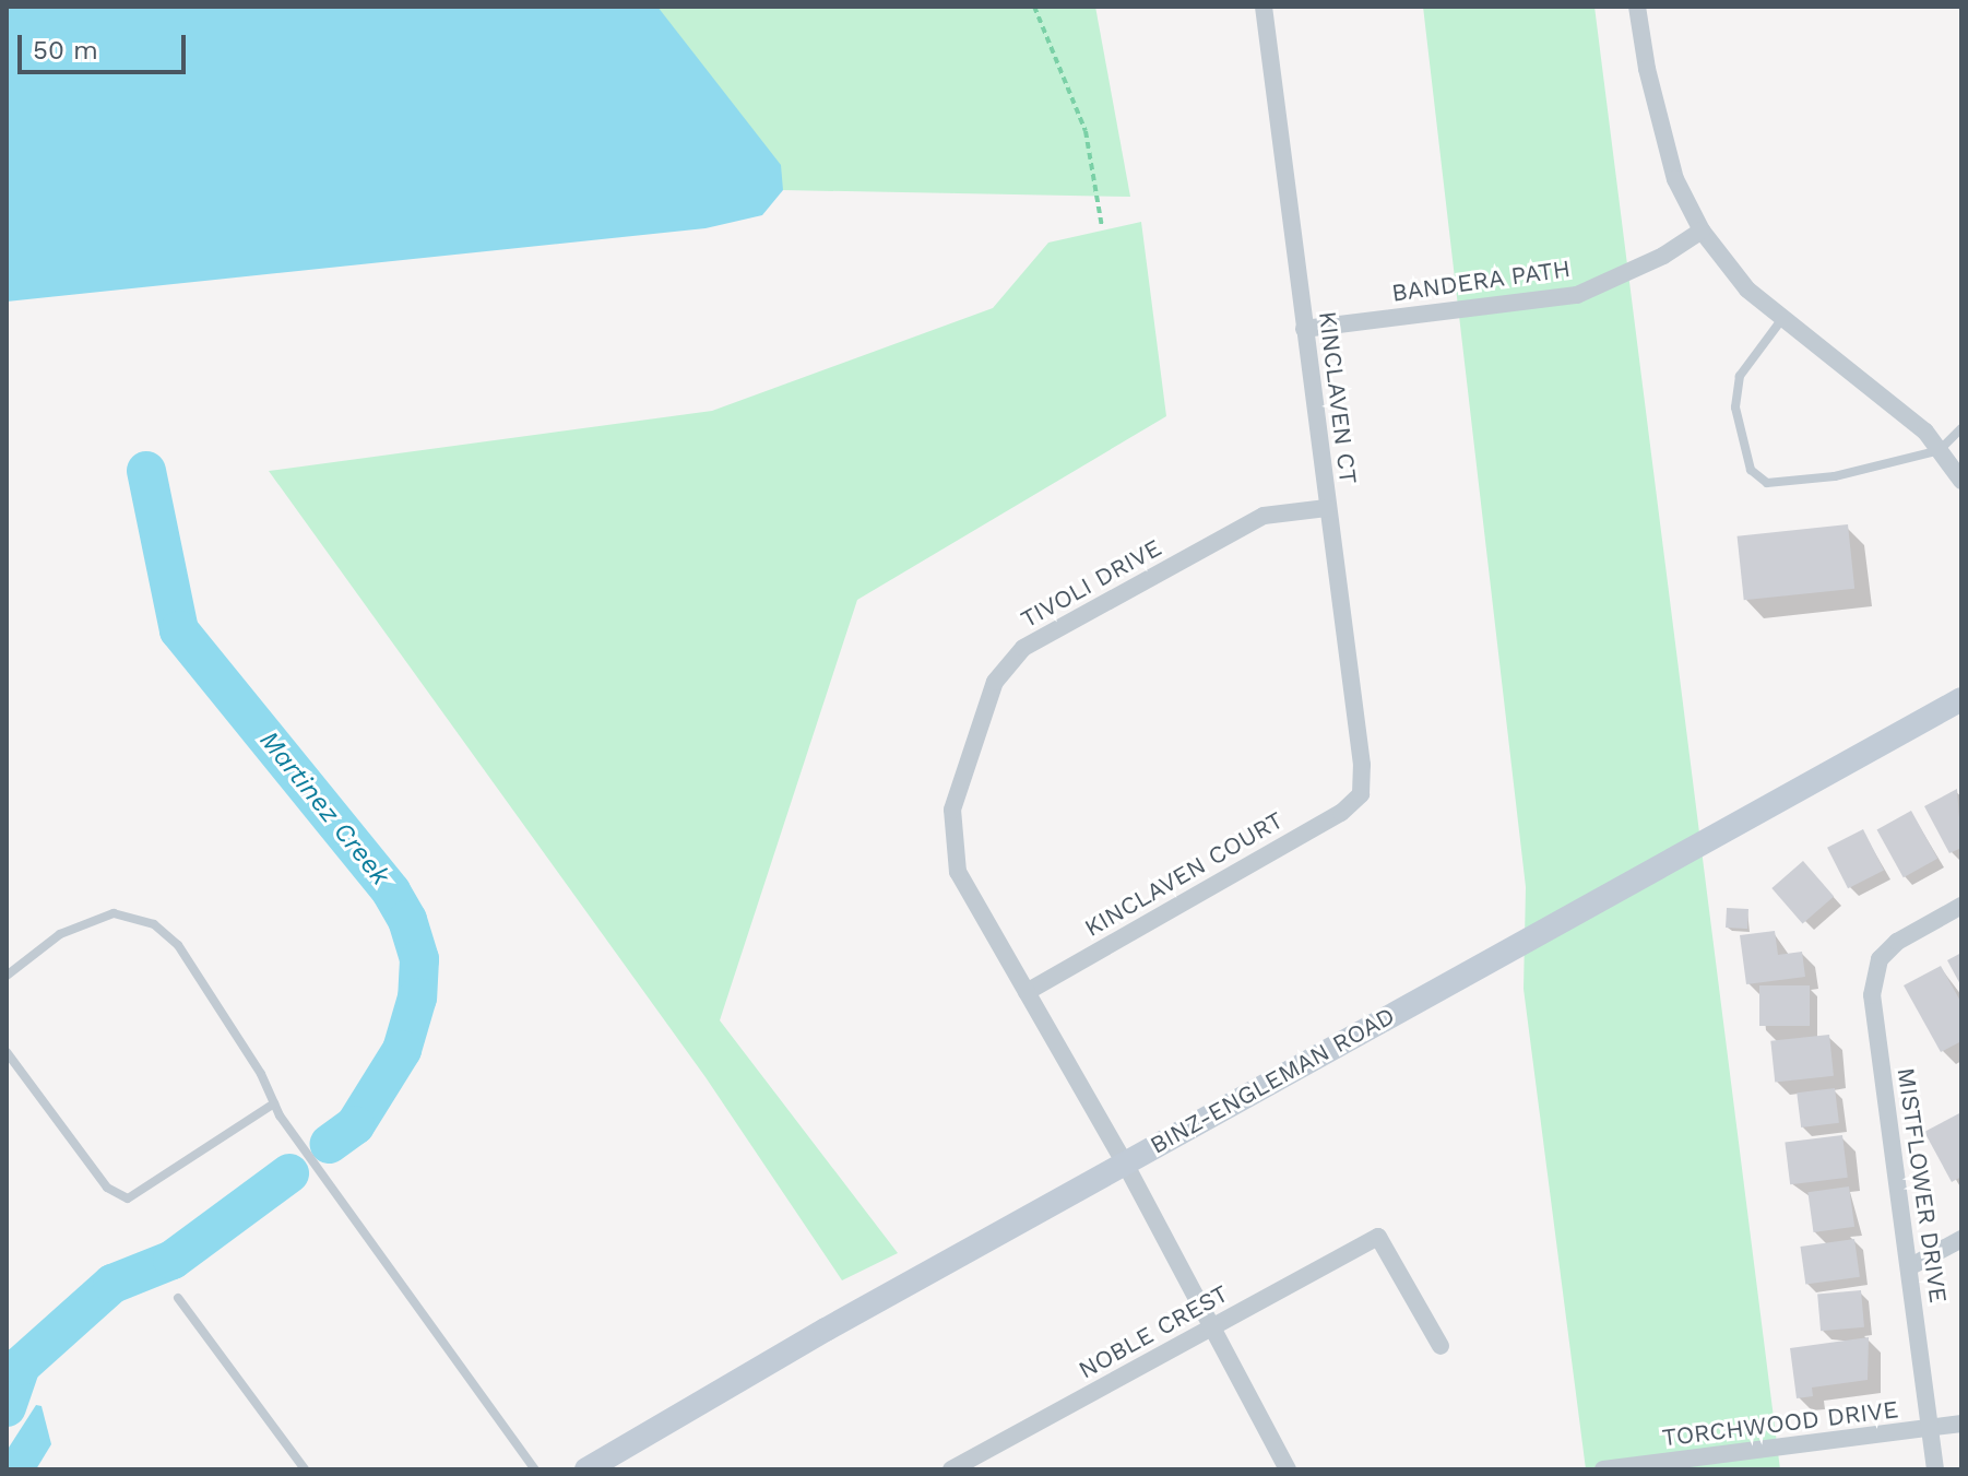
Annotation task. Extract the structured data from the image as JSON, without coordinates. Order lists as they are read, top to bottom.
{
  "streets": {
    "street": [
      "BANDERA PATH",
      "KINCLAVEN CT",
      "TIVOLI DRIVE",
      "KINCLAVEN COURT",
      "BINZ-ENGLEMAN ROAD",
      "MISTFLOWER DRIVE",
      "NOBLE CREST",
      "TORCHWOOD DRIVE"
    ]
  },
  "crossings": [
    ["BANDERA PATH", "KINCLAVEN CT"],
    ["KINCLAVEN CT", "TIVOLI DRIVE"],
    ["KINCLAVEN CT", "KINCLAVEN COURT"],
    ["TIVOLI DRIVE", "KINCLAVEN COURT"],
    ["TIVOLI DRIVE", "BINZ-ENGLEMAN ROAD"],
    ["TIVOLI DRIVE", "NOBLE CREST"],
    ["MISTFLOWER DRIVE", "TORCHWOOD DRIVE"]
  ],
  "water": ["Martinez Creek"],
  "scale_bar": "50 m"
}
